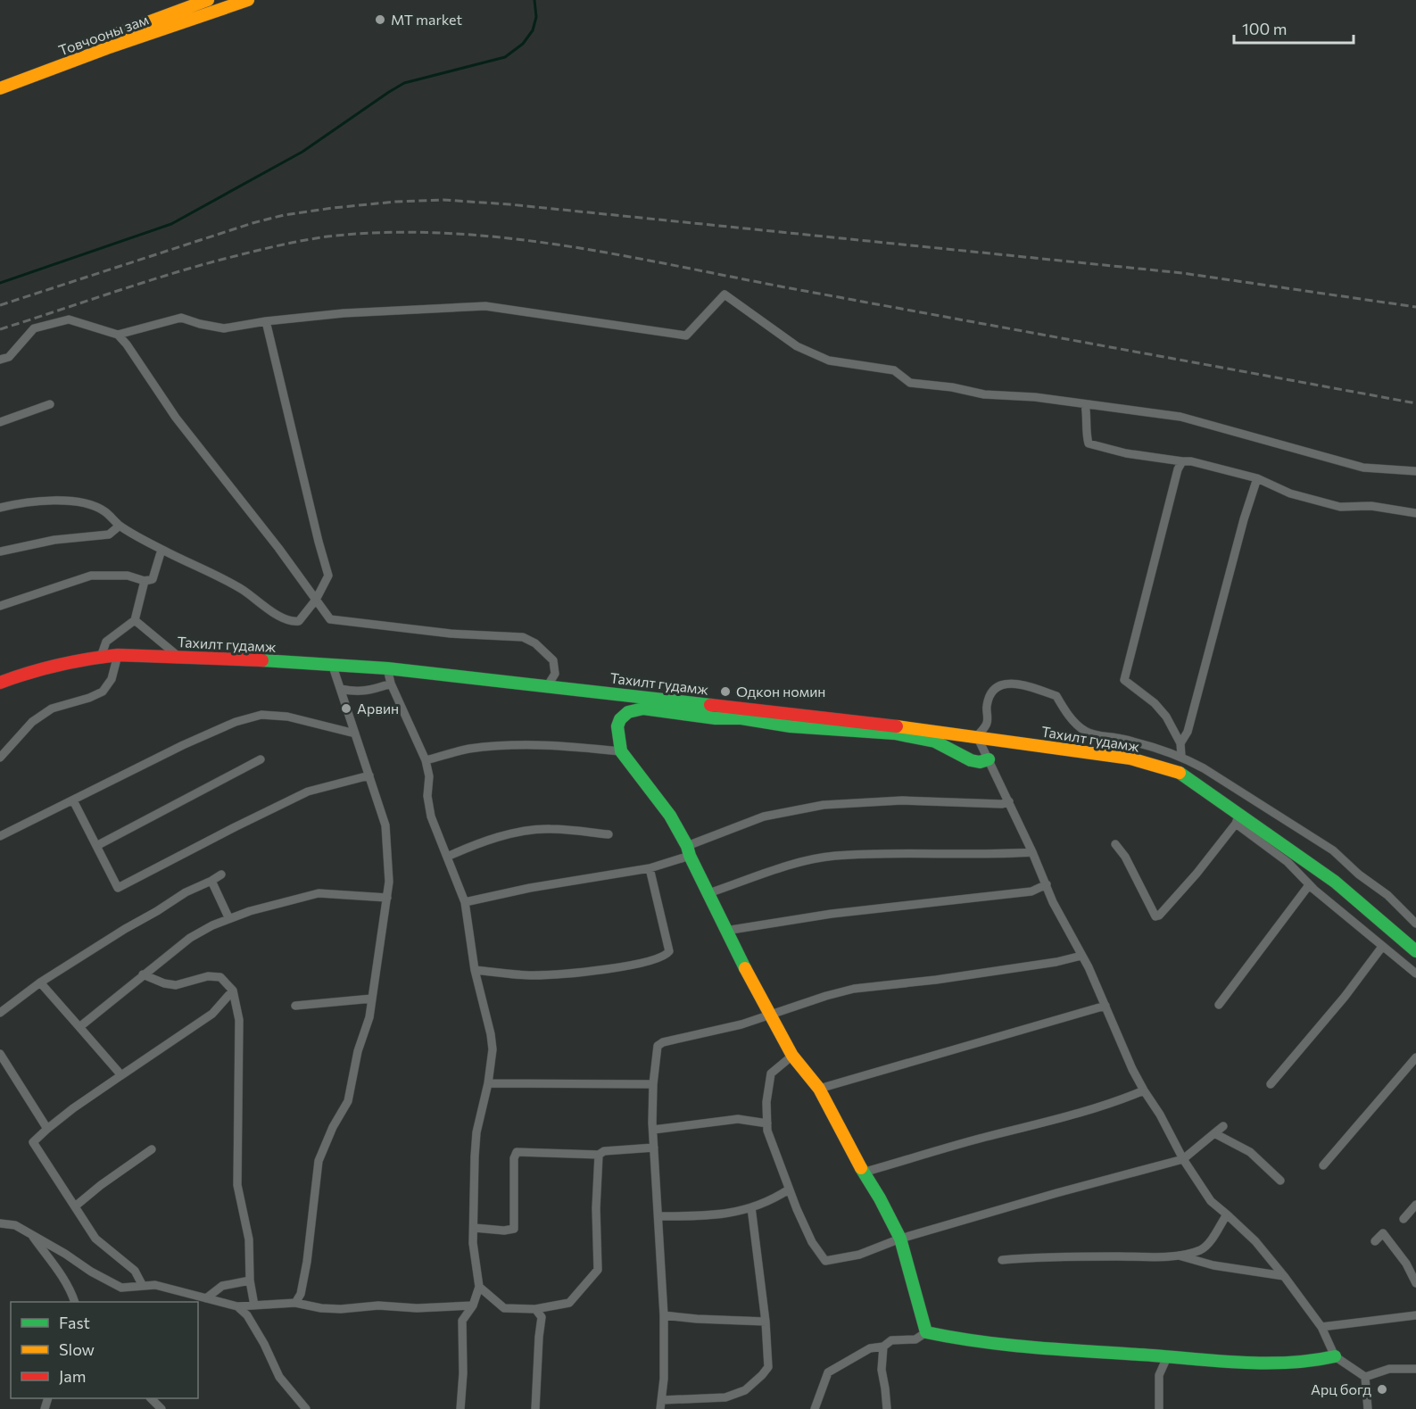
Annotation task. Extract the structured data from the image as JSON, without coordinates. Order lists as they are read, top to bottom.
{
  "streets": {
    "main road": ["Товчооны зам", "Тахилт гудамж"]
  },
  "places": [
    "MT market",
    "Одкон номин",
    "Арвин",
    "Арц богд"
  ],
  "legend": ["Fast", "Slow", "Jam"],
  "scale_bar": "100 m"
}
